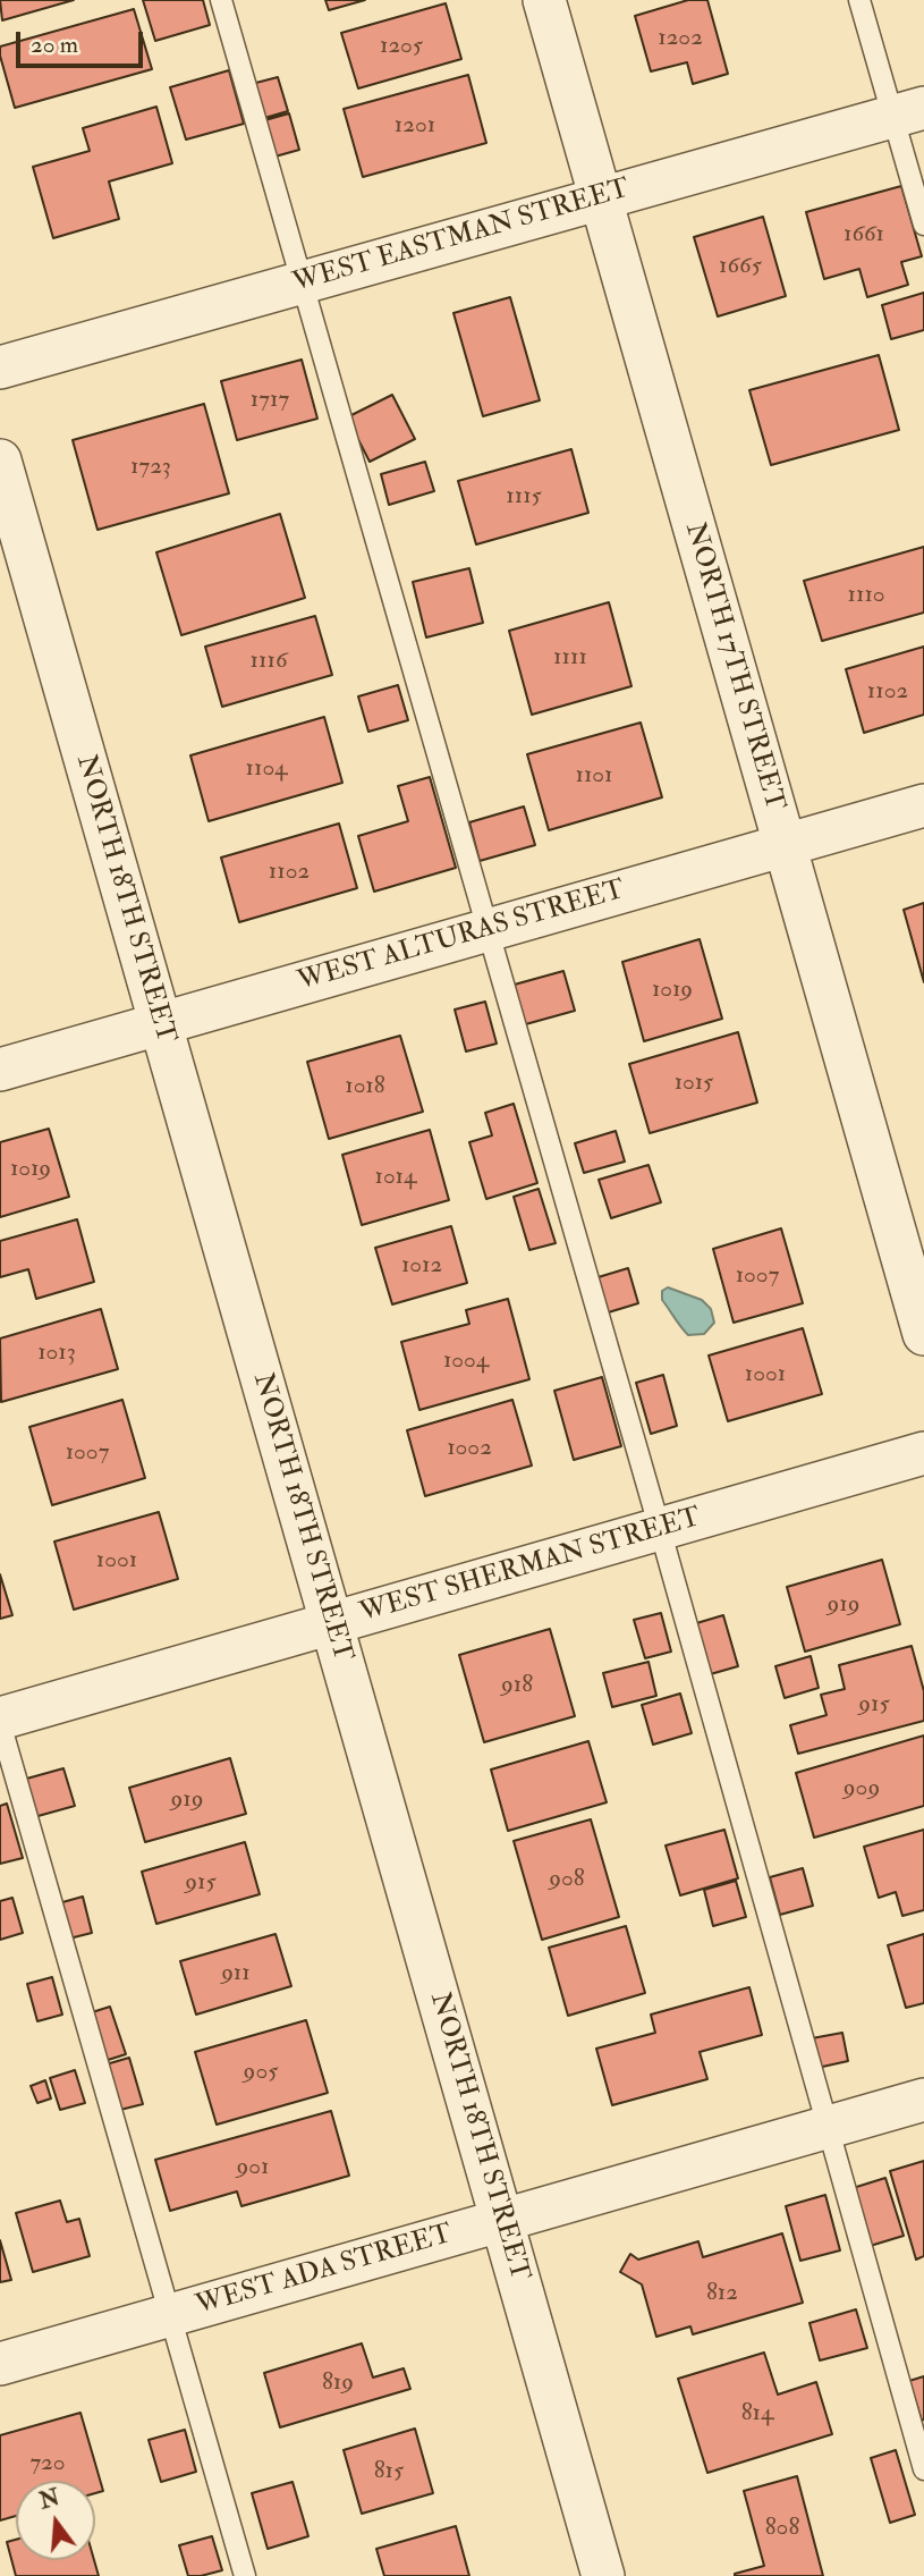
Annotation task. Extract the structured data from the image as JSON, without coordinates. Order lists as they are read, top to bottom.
{
  "streets": {
    "street": [
      "WEST EASTMAN STREET",
      "NORTH 17TH STREET",
      "NORTH 18TH STREET",
      "WEST ALTURAS STREET",
      "WEST SHERMAN STREET",
      "WEST ADA STREET"
    ]
  },
  "crossings": [
    ["WEST EASTMAN STREET", "NORTH 17TH STREET"],
    ["NORTH 17TH STREET", "WEST ALTURAS STREET"],
    ["NORTH 18TH STREET", "WEST ALTURAS STREET"],
    ["NORTH 18TH STREET", "WEST SHERMAN STREET"],
    ["NORTH 18TH STREET", "WEST ADA STREET"]
  ],
  "house_numbers": [
    "1202",
    "1205",
    "1201",
    "1661",
    "1665",
    "1717",
    "1723",
    "1115",
    "1110",
    "1111",
    "1116",
    "1102",
    "1104",
    "1101",
    "1102",
    "1019",
    "1015",
    "1018",
    "1019",
    "1014",
    "1012",
    "1007",
    "1013",
    "1004",
    "1001",
    "1002",
    "1007",
    "1001",
    "919",
    "918",
    "915",
    "909",
    "919",
    "908",
    "915",
    "911",
    "905",
    "901",
    "812",
    "819",
    "814",
    "720",
    "815",
    "808"
  ],
  "scale_bar": "20 m",
  "north": "top"
}
